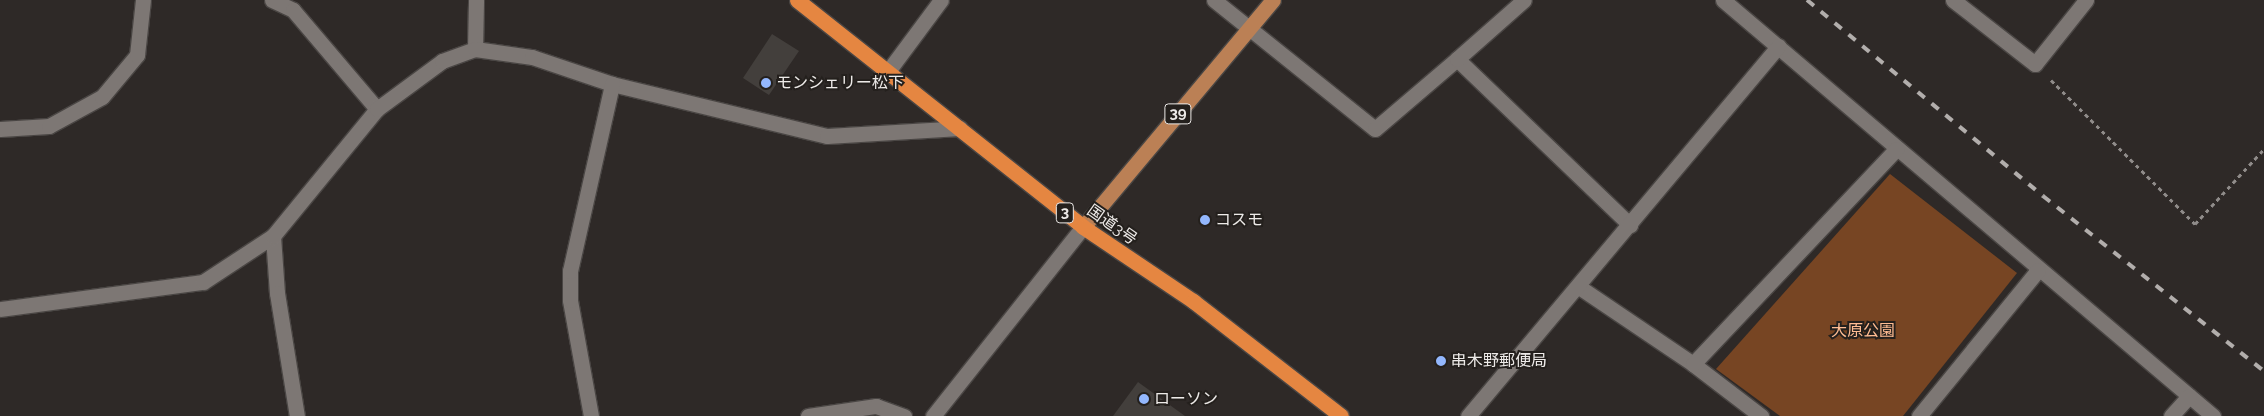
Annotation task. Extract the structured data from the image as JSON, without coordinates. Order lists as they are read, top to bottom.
{
  "streets": {
    "highway": ["3", "国道3号"],
    "main road": ["39"]
  },
  "crossings": [
    ["39", "国道3号"]
  ],
  "parks": ["大原公園"],
  "places": [
    "モンシェリー松下",
    "コスモ",
    "串木野郵便局",
    "ローソン"
  ]
}
